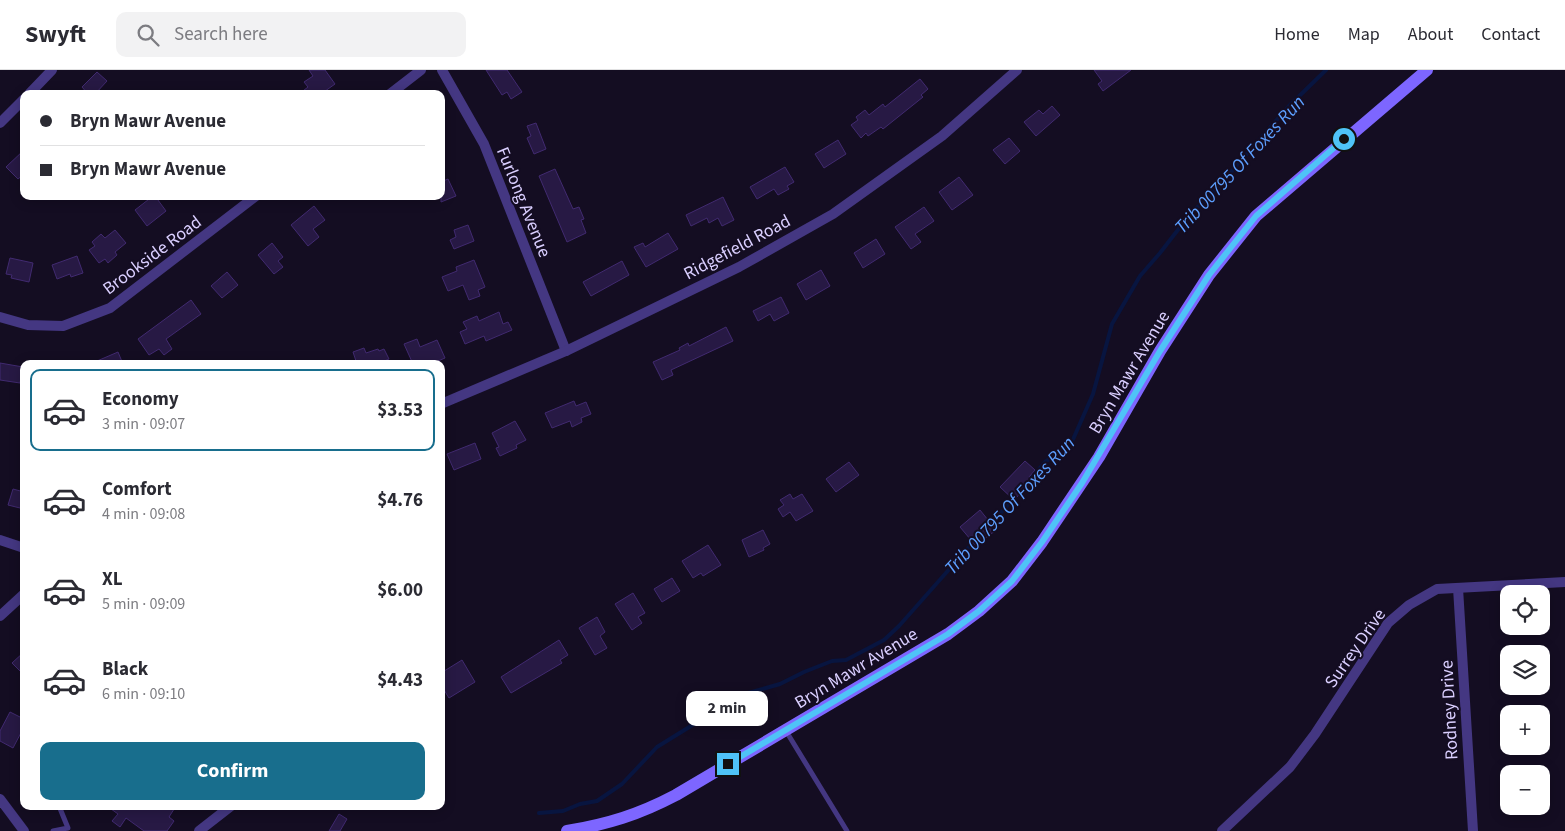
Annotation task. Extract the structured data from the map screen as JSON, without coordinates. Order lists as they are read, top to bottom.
{
  "streets": {
    "main road": ["Bryn Mawr Avenue"],
    "street": [
      "Furlong Avenue",
      "Ridgefield Road",
      "Brookside Road",
      "Surrey Drive",
      "Rodney Drive"
    ]
  },
  "crossings": [
    ["Furlong Avenue", "Ridgefield Road"],
    ["Surrey Drive", "Rodney Drive"]
  ],
  "water": ["Trib 00795 Of Foxes Run"],
  "page": {
    "header": "Swyft",
    "search": "Search here",
    "nav": [
      "Home",
      "Map",
      "About",
      "Contact"
    ],
    "banner": ["Bryn Mawr Avenue", "Bryn Mawr Avenue"],
    "list": [
      {
        "name": "Economy",
        "note": "3 min · 09:07",
        "value": "$3.53"
      },
      {
        "name": "Comfort",
        "note": "4 min · 09:08",
        "value": "$4.76"
      },
      {
        "name": "XL",
        "note": "5 min · 09:09",
        "value": "$6.00"
      },
      {
        "name": "Black",
        "note": "6 min · 09:10",
        "value": "$4.43"
      }
    ],
    "map_buttons": ["+", "−"],
    "bubble": "2 min",
    "buttons": "Confirm"
  }
}
